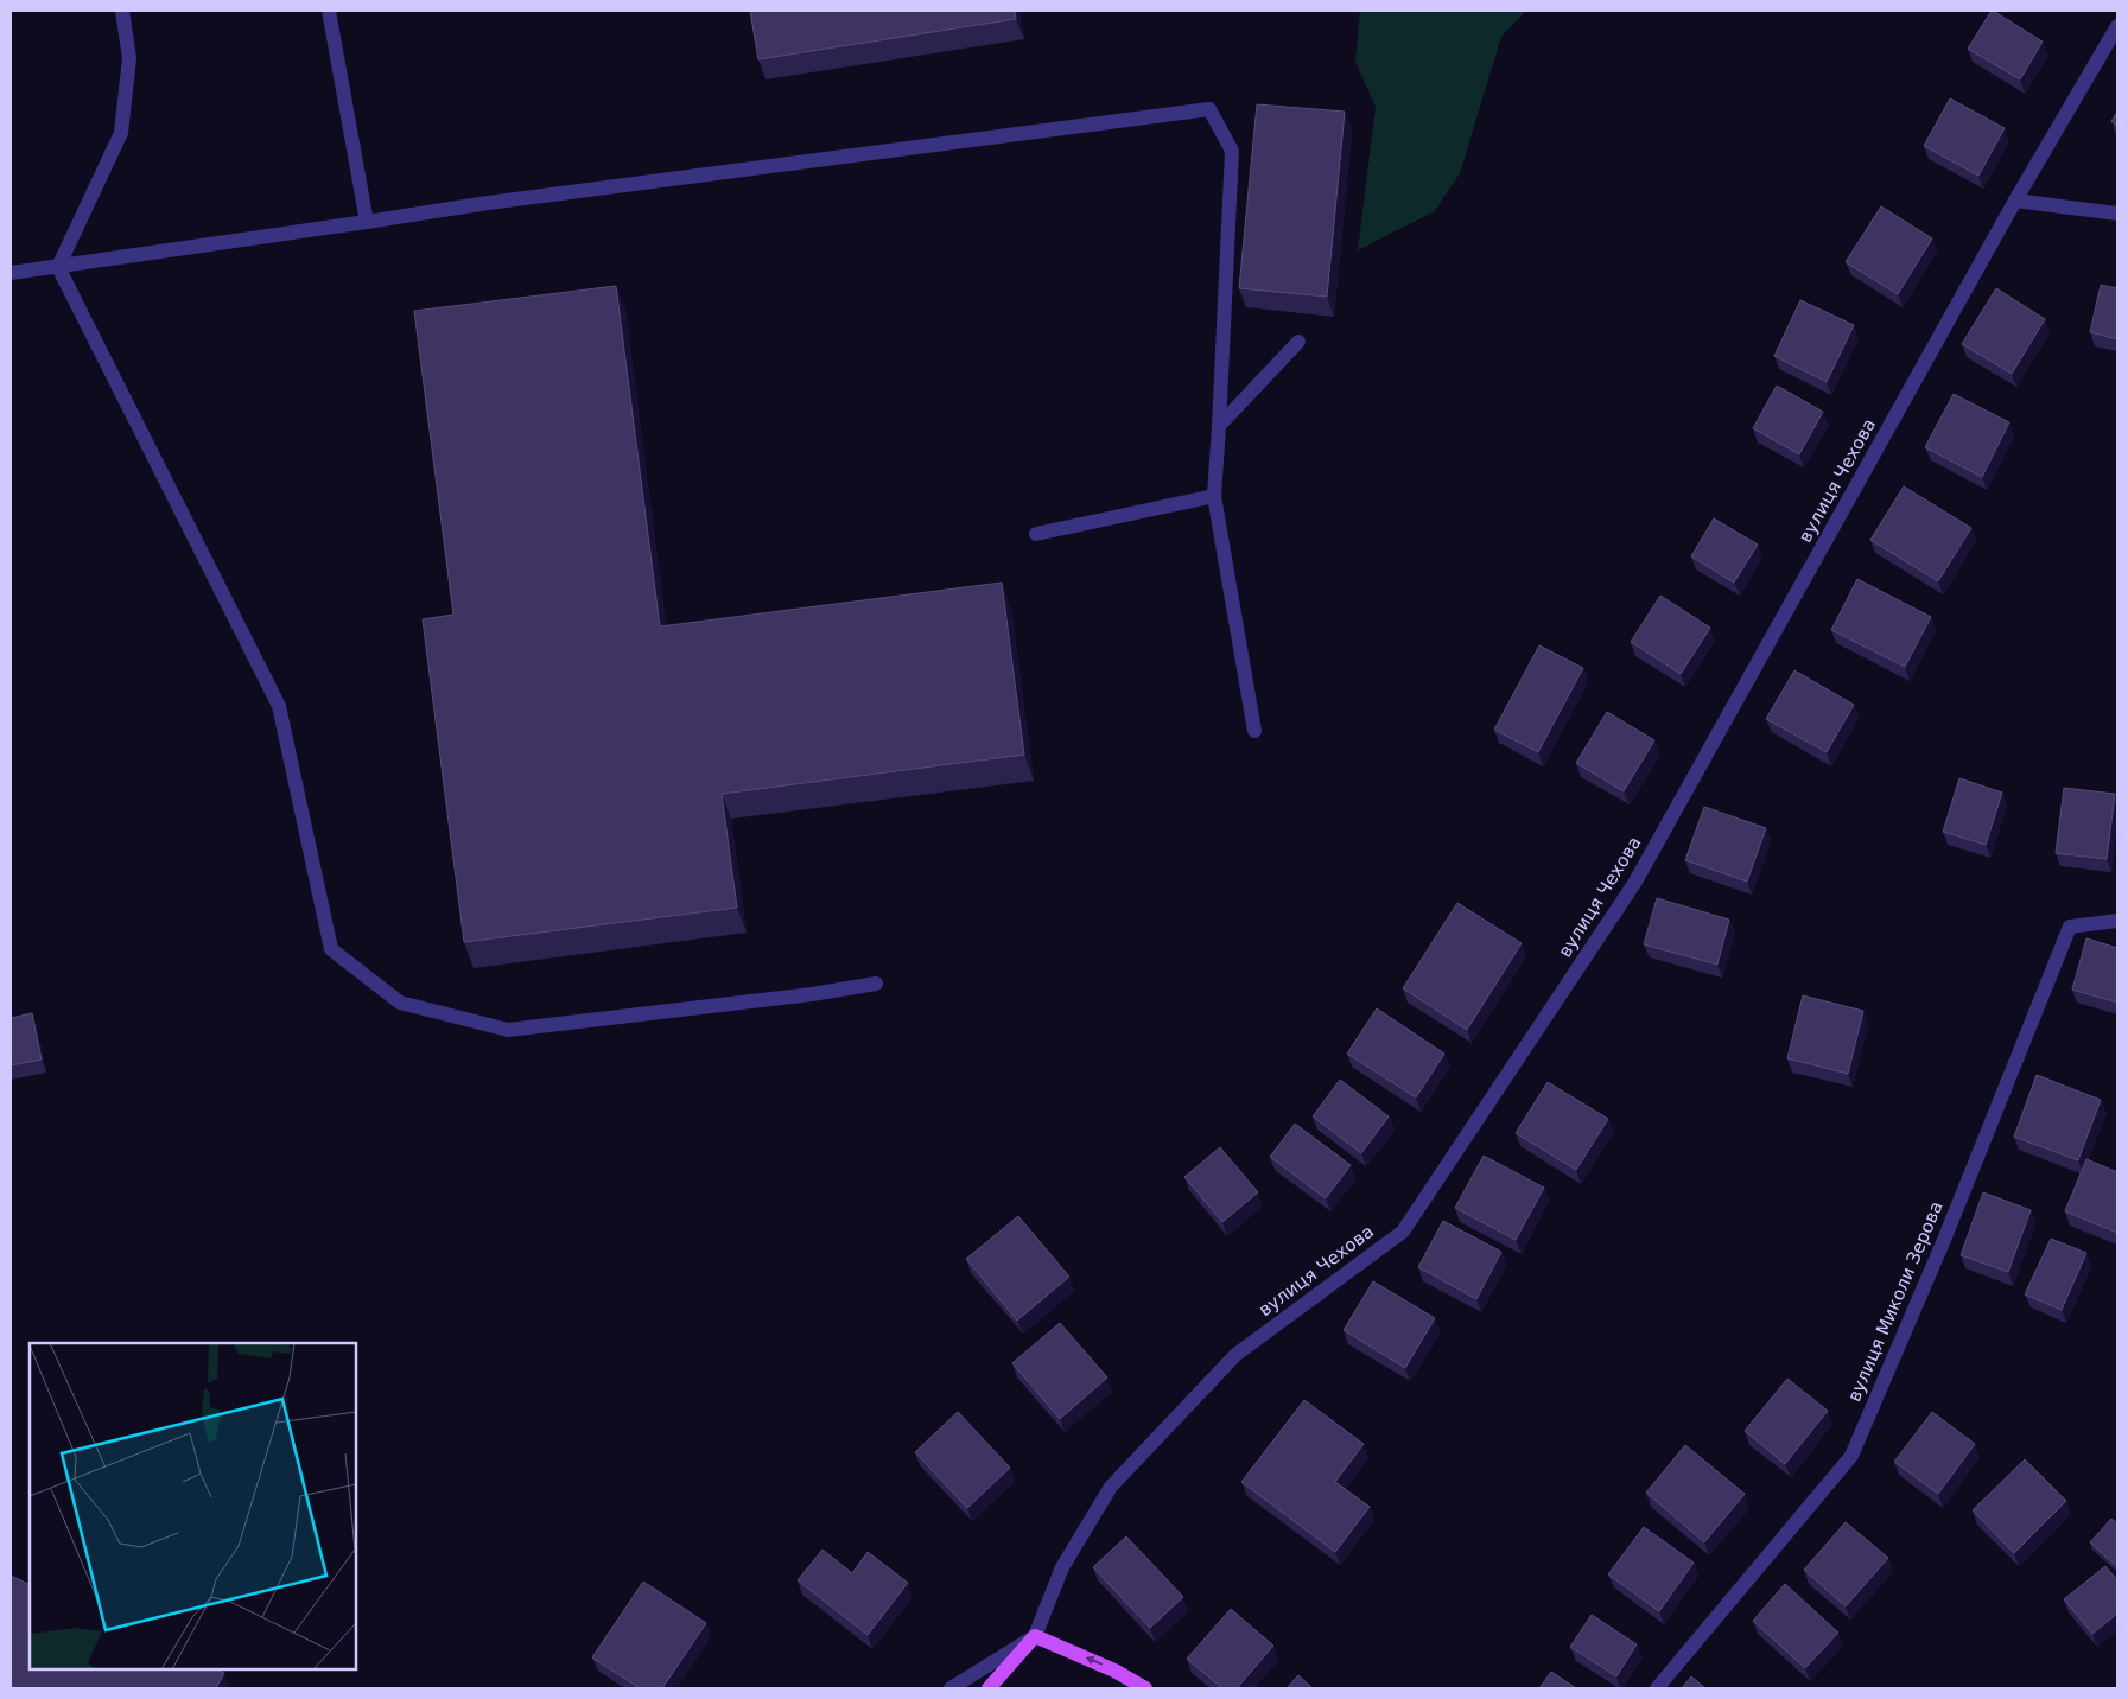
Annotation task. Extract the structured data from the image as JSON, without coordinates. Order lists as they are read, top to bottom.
{
  "streets": {
    "main road": ["вулиця Чехова"],
    "street": ["вулиця Миколи Зерова"]
  }
}
